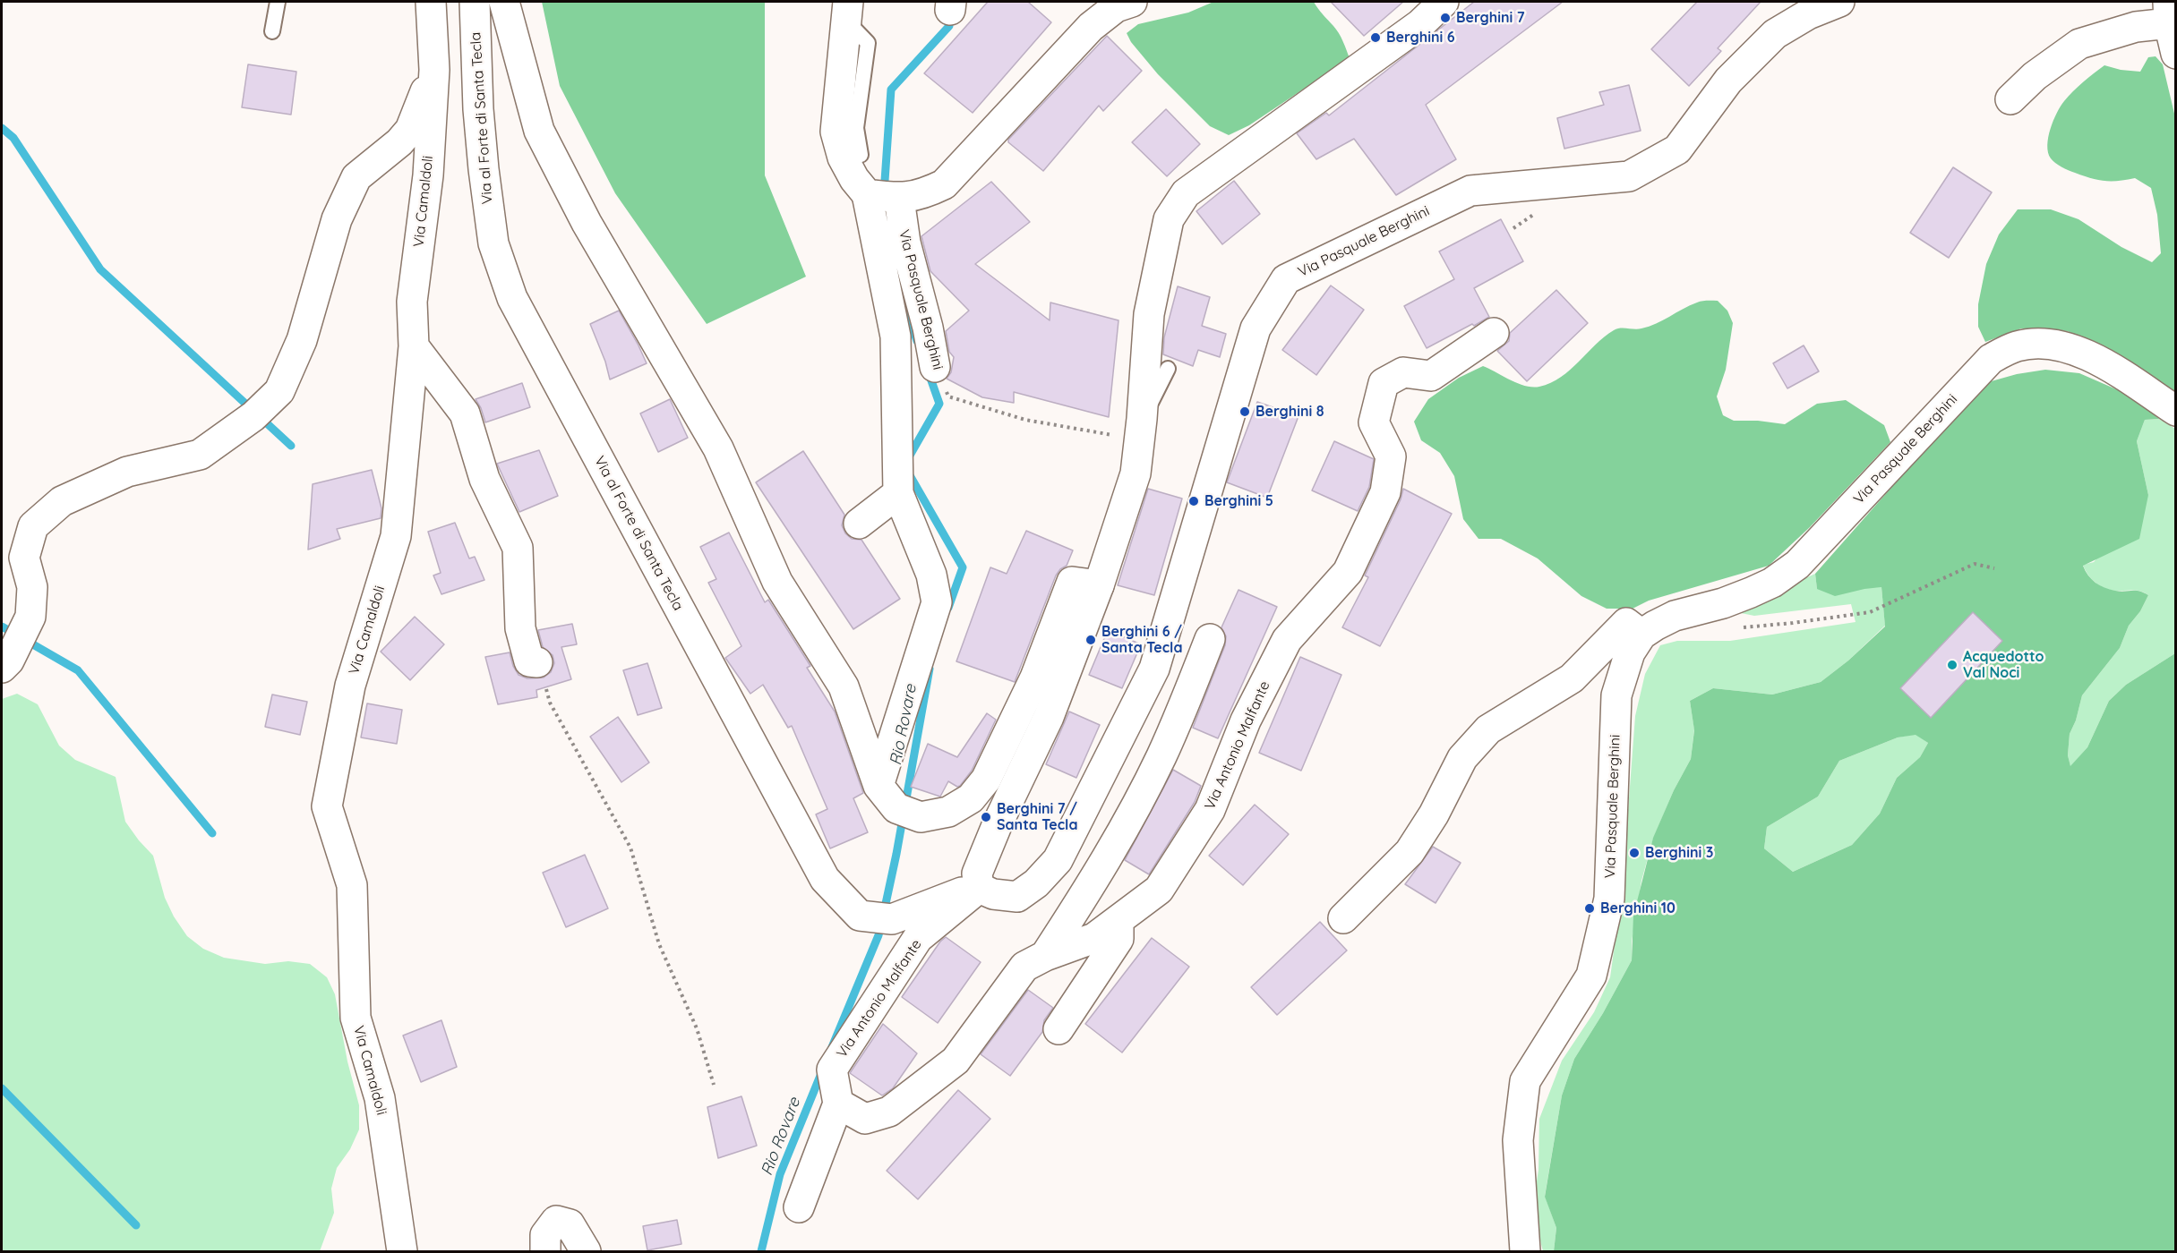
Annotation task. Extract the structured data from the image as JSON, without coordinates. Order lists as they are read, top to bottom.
{
  "streets": {
    "street": [
      "Via al Forte di Santa Tecla",
      "Via Camaldoli",
      "Via Pasquale Berghini",
      "Via Antonio Malfante"
    ]
  },
  "crossings": [
    ["Via al Forte di Santa Tecla", "Via Pasquale Berghini"],
    ["Via al Forte di Santa Tecla", "Via Antonio Malfante"],
    ["Via Pasquale Berghini", "Via Antonio Malfante"]
  ],
  "water": ["Rio Rovare"],
  "places": [
    "Berghini 7",
    "Berghini 6",
    "Berghini 8",
    "Berghini 5",
    "Berghini 6 / Santa Tecla",
    "Acquedotto Val Noci",
    "Berghini 7 / Santa Tecla",
    "Berghini 3",
    "Berghini 10"
  ]
}
